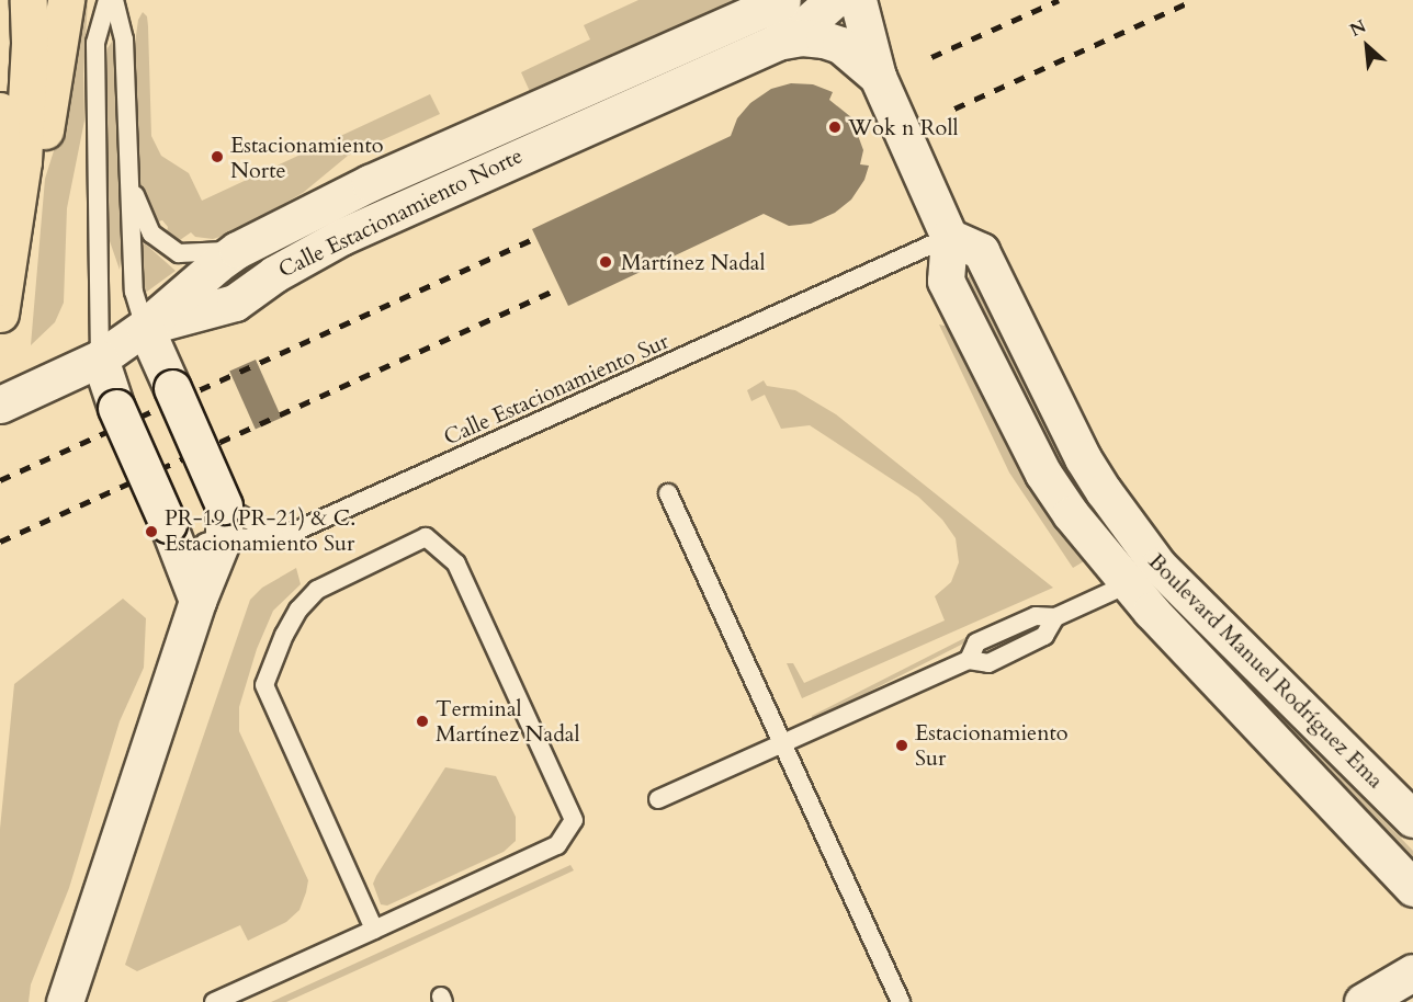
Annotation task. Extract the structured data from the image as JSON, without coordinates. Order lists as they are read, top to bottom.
{
  "streets": {
    "street": ["Calle Estacionamiento Norte", "Boulevard Manuel Rodríguez Ema"],
    "lane": ["Calle Estacionamiento Sur"]
  },
  "crossings": [
    ["Calle Estacionamiento Sur", "Boulevard Manuel Rodríguez Ema"]
  ],
  "places": [
    "Wok n Roll",
    "Estacionamiento Norte",
    "Martínez Nadal",
    "PR-19 (PR-21) & C. Estacionamiento Sur",
    "Terminal Martínez Nadal",
    "Estacionamiento Sur"
  ],
  "north": "top left"
}
